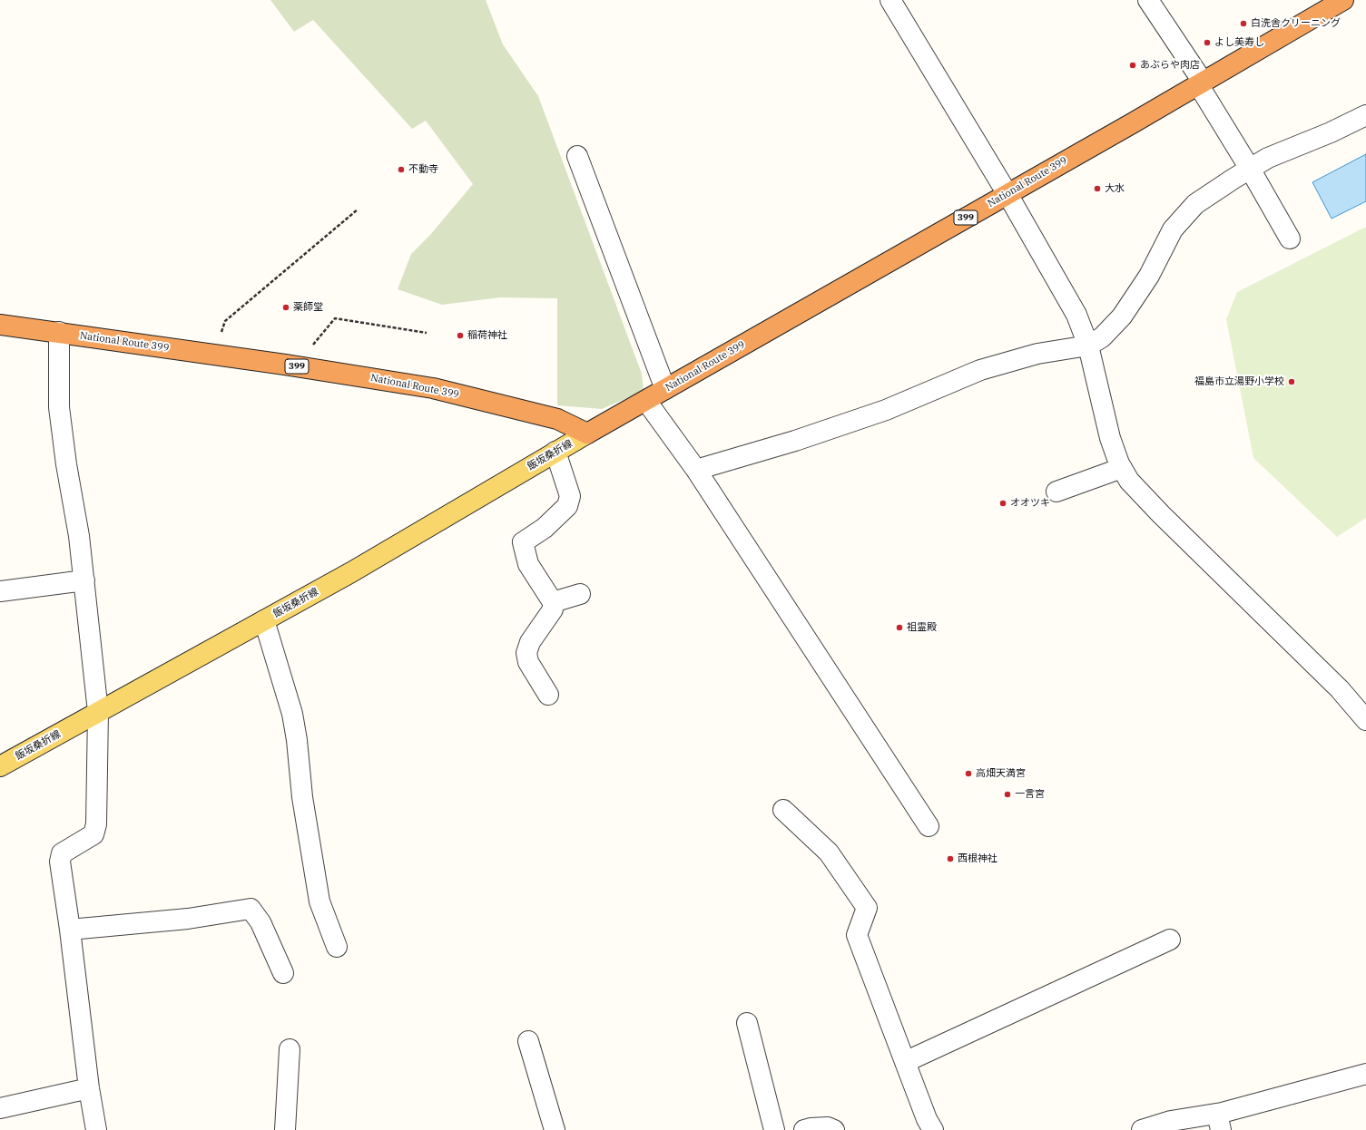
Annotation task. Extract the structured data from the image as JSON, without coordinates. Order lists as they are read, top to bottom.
{
  "streets": {
    "highway": ["National Route 399", "399"],
    "main road": ["飯坂桑折線"]
  },
  "crossings": [
    ["National Route 399", "飯坂桑折線"]
  ],
  "places": [
    "白洗舎クリーニング",
    "よし美寿し",
    "あぶらや肉店",
    "不動寺",
    "大水",
    "薬師堂",
    "稲荷神社",
    "福島市立湯野小学校",
    "オオツキ",
    "祖霊殿",
    "高畑天満宮",
    "一言宮",
    "西根神社"
  ]
}
